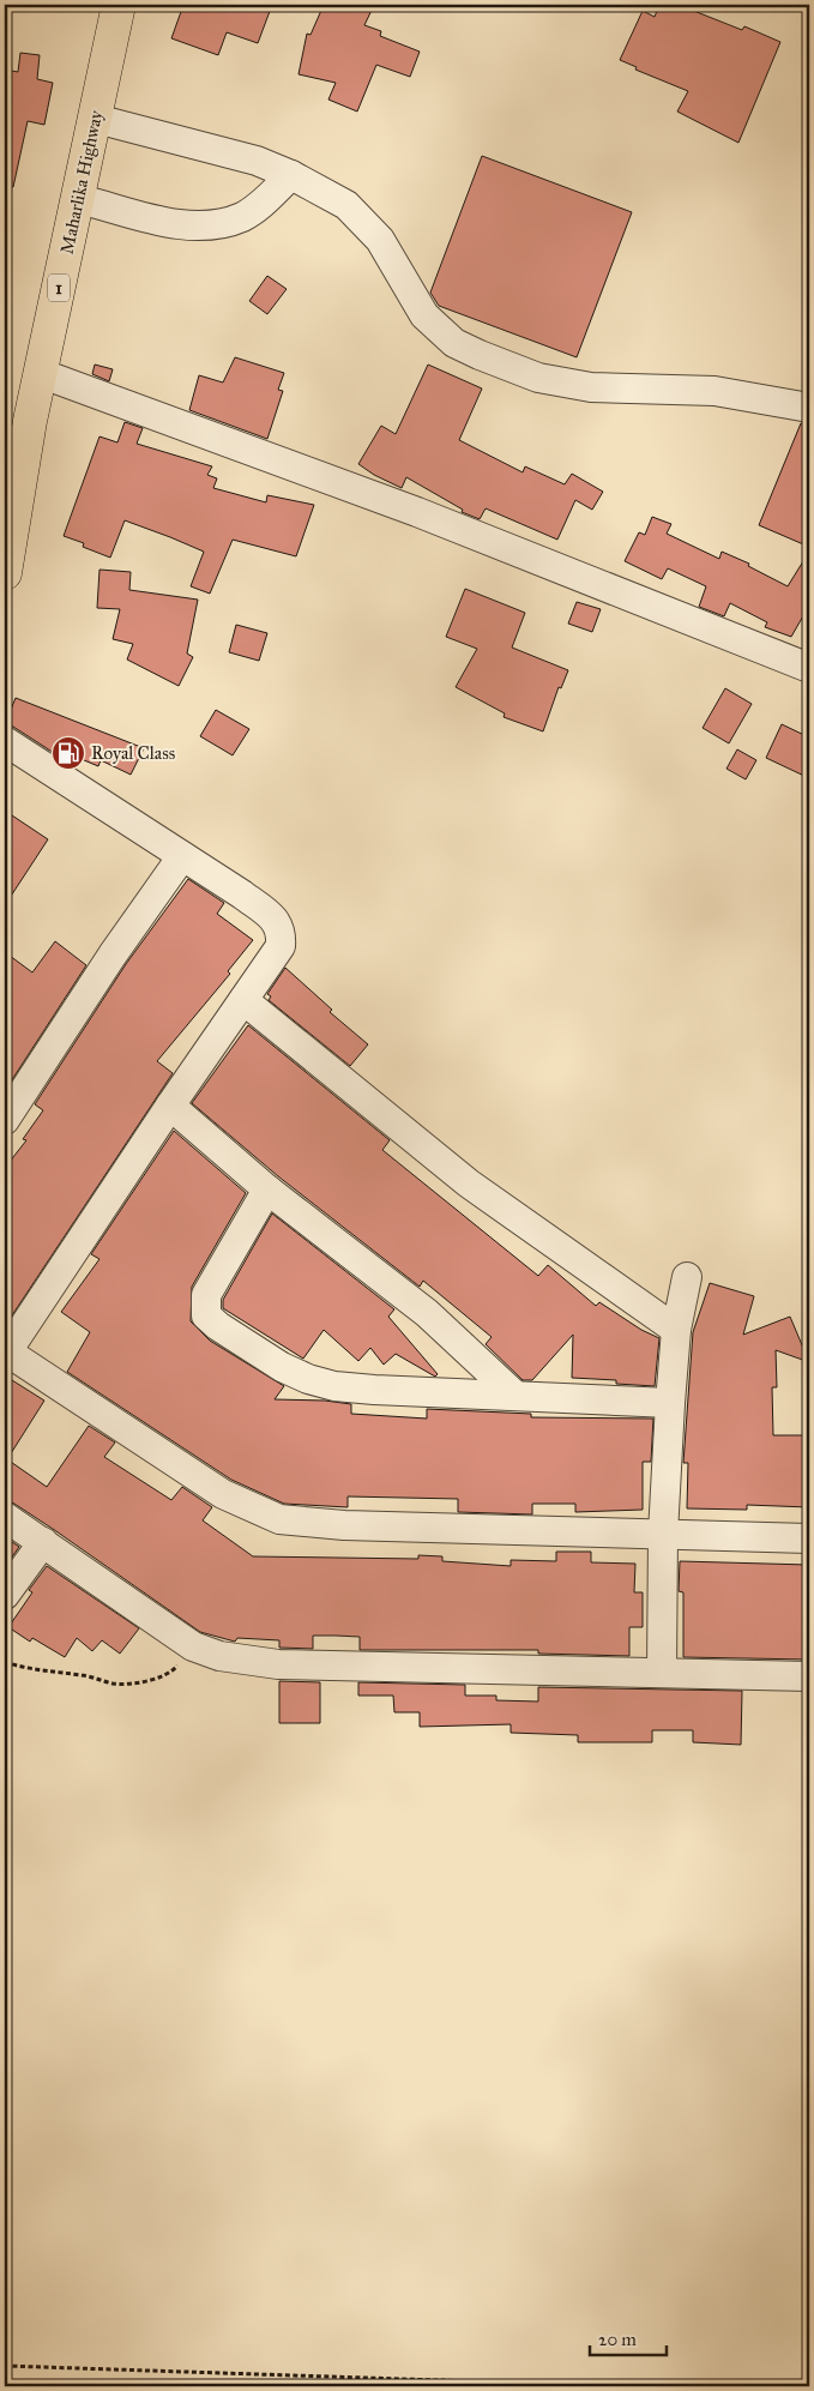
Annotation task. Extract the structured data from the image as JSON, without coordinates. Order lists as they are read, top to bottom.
{
  "streets": {
    "main road": ["Maharlika Highway", "1"]
  },
  "places": {
    "fuel station": ["Royal Class"]
  },
  "scale_bar": "20 m"
}
